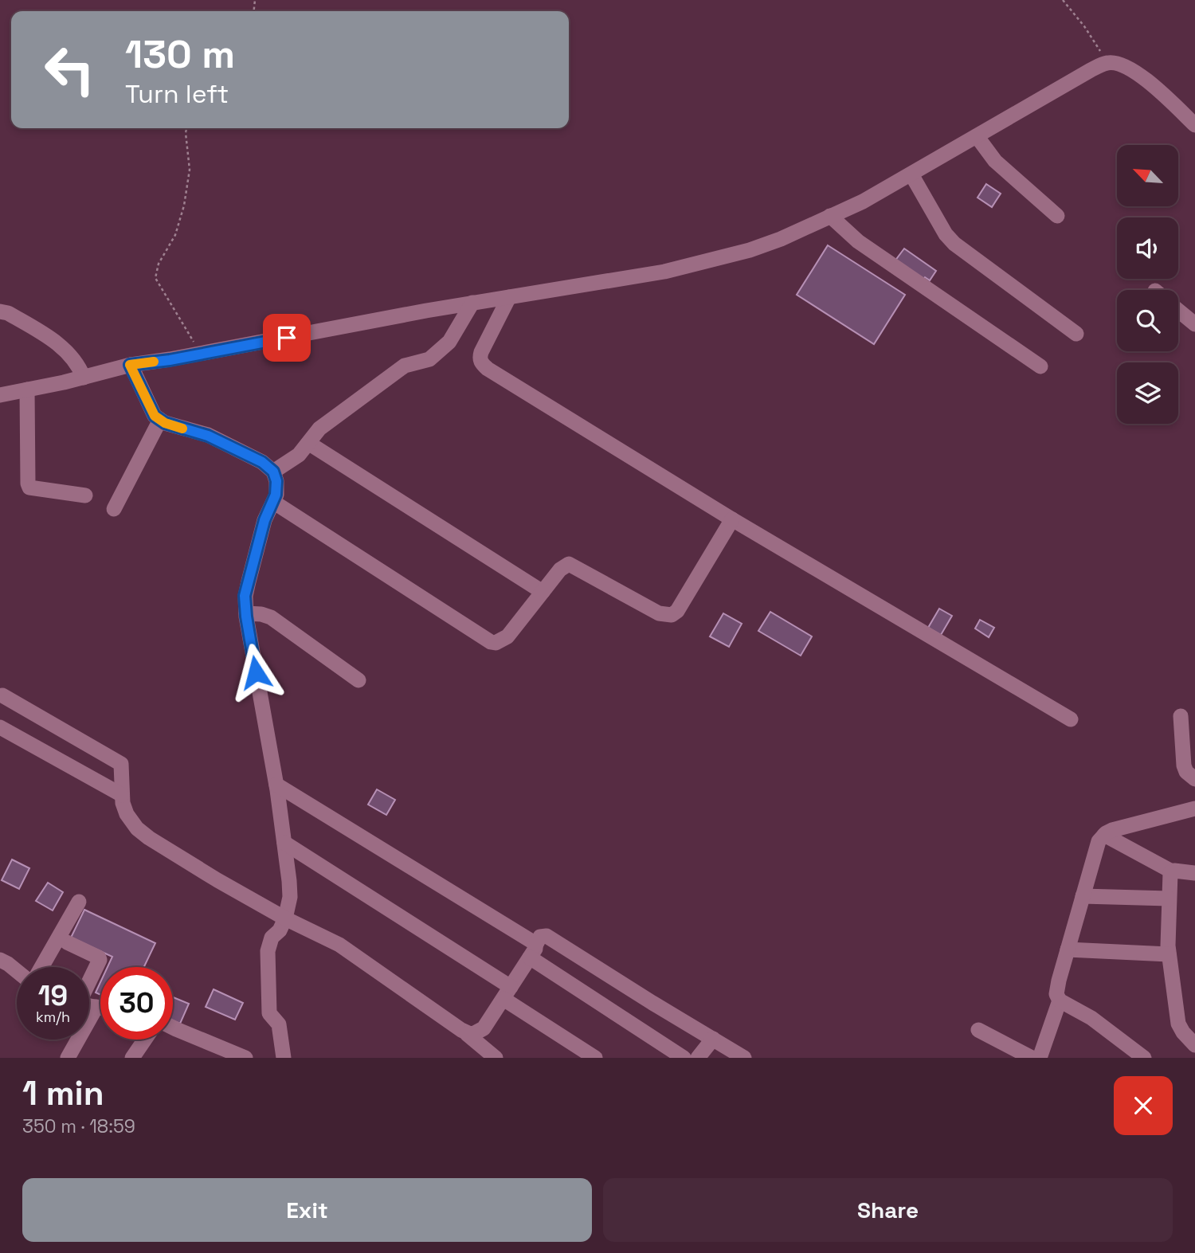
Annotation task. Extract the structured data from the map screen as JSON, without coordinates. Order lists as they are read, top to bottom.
{
  "north": "top left",
  "page": {
    "turn": ["130 m", "Turn left"],
    "speed": "19 km/h",
    "limit": "30",
    "heading": ["1 min", "350 m · 18:59"],
    "buttons": ["Exit", "Share"]
  }
}
